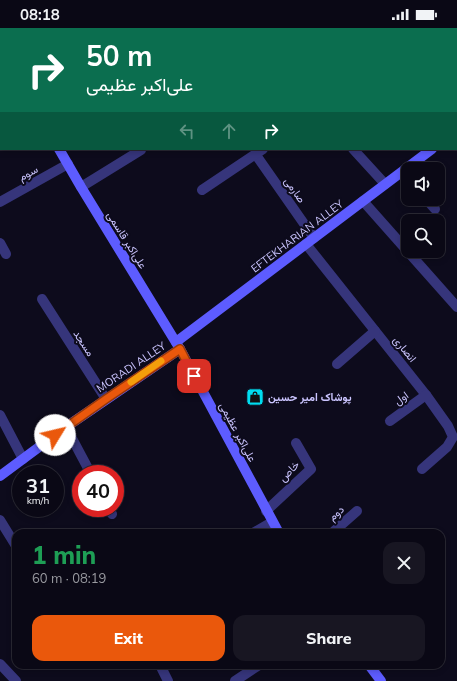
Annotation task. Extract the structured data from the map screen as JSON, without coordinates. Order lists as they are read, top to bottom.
{
  "streets": {
    "street": [
      "سوم",
      "صارمی",
      "EFTEKHARIAN ALLEY",
      "علی‌اکبر قاسمی",
      "مسجد",
      "انصاری",
      "MORADI ALLEY",
      "اول",
      "علی‌اکبر عظیمی",
      "خاص",
      "دوم"
    ]
  },
  "crossings": [
    ["سوم", "علی‌اکبر قاسمی"],
    ["صارمی", "EFTEKHARIAN ALLEY"],
    ["صارمی", "انصاری"],
    ["EFTEKHARIAN ALLEY", "علی‌اکبر قاسمی"],
    ["EFTEKHARIAN ALLEY", "انصاری"],
    ["EFTEKHARIAN ALLEY", "MORADI ALLEY"],
    ["EFTEKHARIAN ALLEY", "علی‌اکبر عظیمی"],
    ["علی‌اکبر قاسمی", "MORADI ALLEY"],
    ["علی‌اکبر قاسمی", "علی‌اکبر عظیمی"],
    ["مسجد", "MORADI ALLEY"],
    ["انصاری", "اول"],
    ["MORADI ALLEY", "علی‌اکبر عظیمی"],
    ["علی‌اکبر عظیمی", "خاص"]
  ],
  "places": {
    "shop": ["پوشاک امیر حسین"]
  },
  "page": {
    "status": "08:18",
    "turn": ["50 m", "علی‌اکبر عظیمی"],
    "speed": "31 km/h",
    "limit": "40",
    "heading": ["1 min", "60 m · 08:19"],
    "buttons": ["Exit", "Share"]
  }
}
